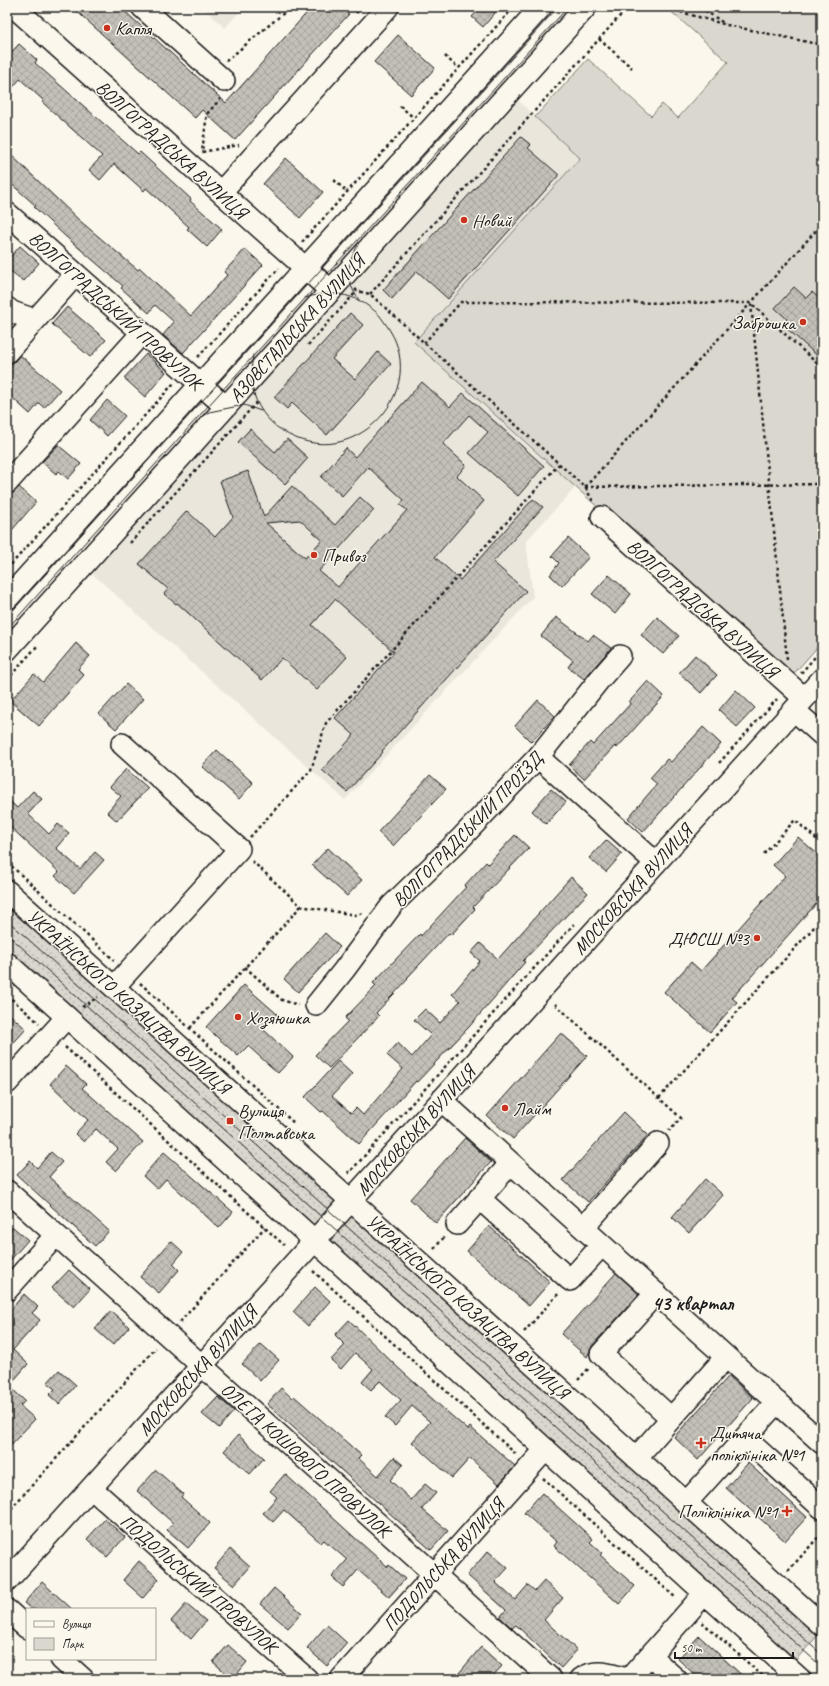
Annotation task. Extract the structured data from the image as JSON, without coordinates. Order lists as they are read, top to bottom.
{
  "streets": {
    "street": [
      "ВОЛГОГРАДСЬКА ВУЛИЦЯ",
      "ВОЛГОГРАДСЬКИЙ ПРОВУЛОК",
      "АЗОВСТАЛЬСЬКА ВУЛИЦЯ",
      "ВОЛГОГРАДСЬКИЙ ПРОЇЗД",
      "МОСКОВСЬКА ВУЛИЦЯ",
      "УКРАЇНСЬКОГО КОЗАЦТВА ВУЛИЦЯ",
      "ОЛЕГА КОШОВОГО ПРОВУЛОК",
      "ПОДОЛЬСЬКА ВУЛИЦЯ",
      "ПОДОЛЬСЬКИЙ ПРОВУЛОК"
    ]
  },
  "crossings": [
    ["ВОЛГОГРАДСЬКА ВУЛИЦЯ", "АЗОВСТАЛЬСЬКА ВУЛИЦЯ"],
    ["ВОЛГОГРАДСЬКА ВУЛИЦЯ", "МОСКОВСЬКА ВУЛИЦЯ"],
    ["ВОЛГОГРАДСЬКИЙ ПРОВУЛОК", "АЗОВСТАЛЬСЬКА ВУЛИЦЯ"],
    ["МОСКОВСЬКА ВУЛИЦЯ", "УКРАЇНСЬКОГО КОЗАЦТВА ВУЛИЦЯ"],
    ["МОСКОВСЬКА ВУЛИЦЯ", "ОЛЕГА КОШОВОГО ПРОВУЛОК"],
    ["МОСКОВСЬКА ВУЛИЦЯ", "ПОДОЛЬСЬКИЙ ПРОВУЛОК"],
    ["ОЛЕГА КОШОВОГО ПРОВУЛОК", "ПОДОЛЬСЬКА ВУЛИЦЯ"]
  ],
  "districts": ["43 квартал"],
  "places": {
    "other": [
      "Капля",
      "Новий",
      "Заброшка",
      "Привоз",
      "ДЮСШ №3",
      "Хозяюшка",
      "Лайм"
    ],
    "transit": ["Вулиця Полтавська"],
    "health": ["Дитяча поліклініка №1", "Поліклініка №1"]
  },
  "legend": ["Вулиця", "Парк"],
  "scale_bar": "50 m"
}
